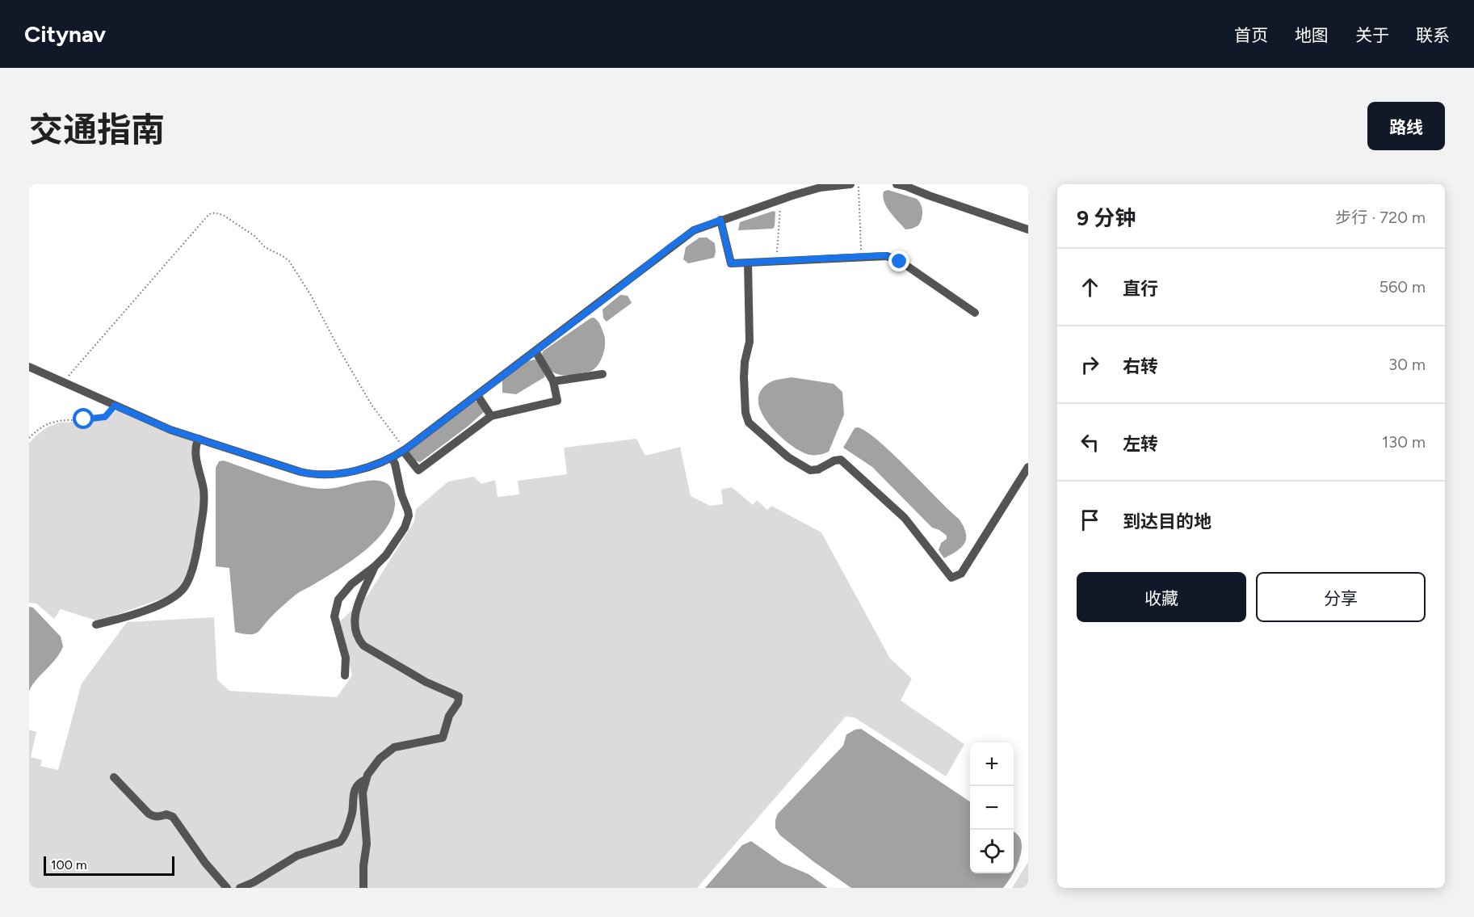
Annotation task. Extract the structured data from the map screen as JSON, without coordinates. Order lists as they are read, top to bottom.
{
  "scale_bar": "100 m",
  "page": {
    "header": "Citynav",
    "nav": [
      "首页",
      "地图",
      "关于",
      "联系"
    ],
    "title": "交通指南",
    "buttons": [
      "路线",
      ["收藏", "分享"]
    ],
    "heading": ["9 分钟", "步行 · 720 m"],
    "list": [
      ["直行", "560 m"],
      ["右转", "30 m"],
      ["左转", "130 m"],
      "到达目的地"
    ],
    "map_buttons": ["+", "−"],
    "scale": "100 m"
  }
}
